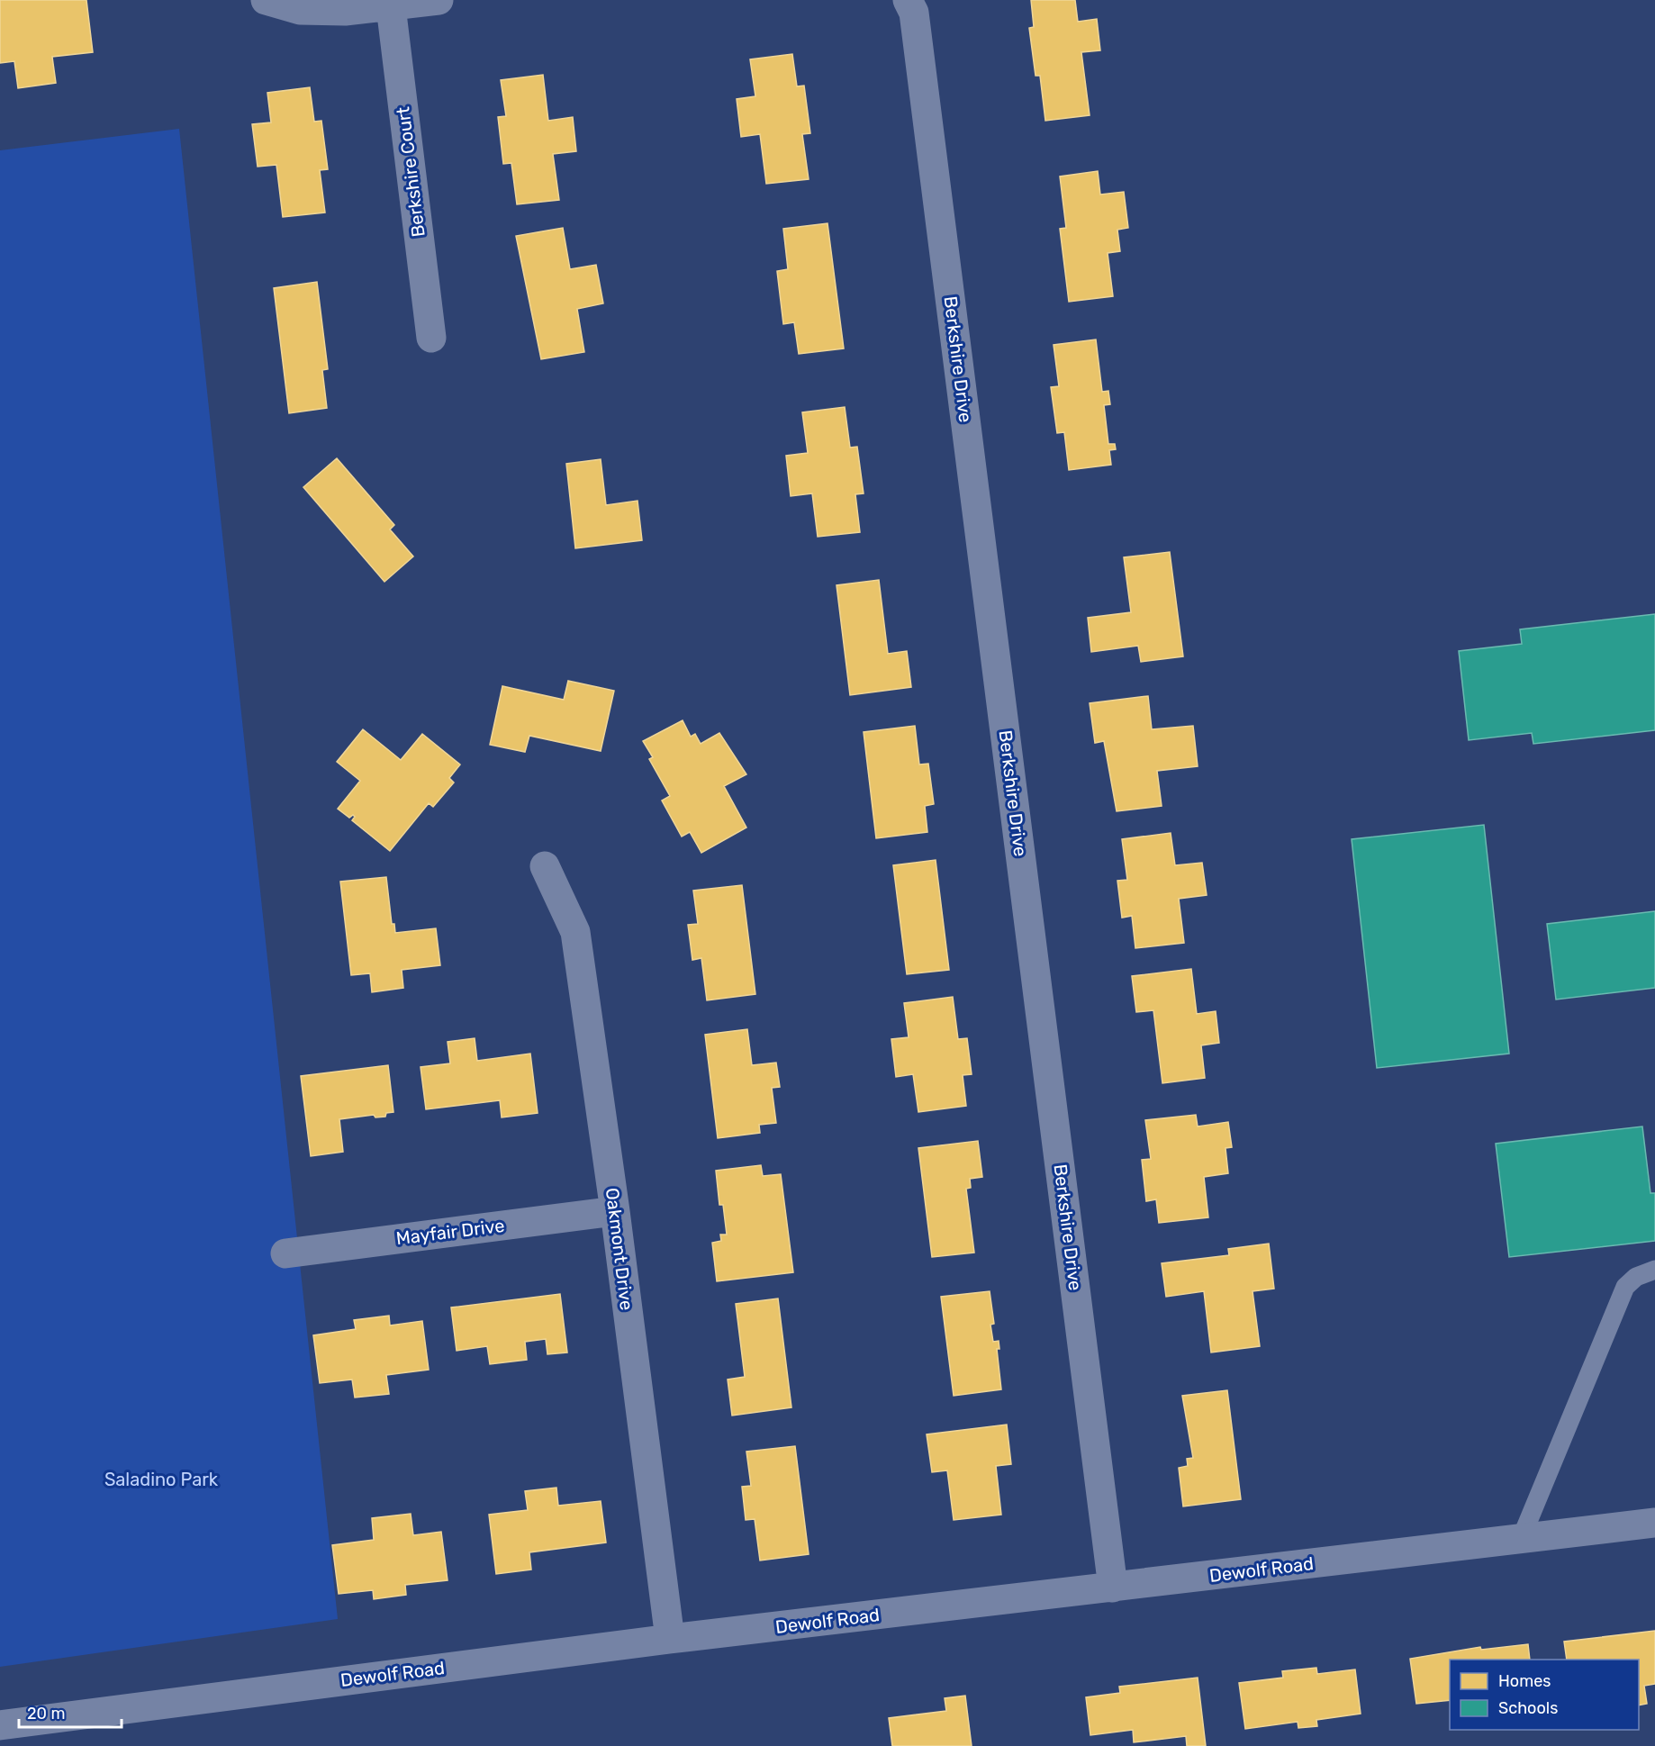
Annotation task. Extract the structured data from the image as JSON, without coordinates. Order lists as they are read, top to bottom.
{
  "streets": {
    "street": [
      "Berkshire Court",
      "Berkshire Drive",
      "Mayfair Drive",
      "Oakmont Drive",
      "Dewolf Road"
    ]
  },
  "crossings": [
    ["Berkshire Drive", "Dewolf Road"],
    ["Mayfair Drive", "Oakmont Drive"],
    ["Oakmont Drive", "Dewolf Road"]
  ],
  "parks": ["Saladino Park"],
  "legend": ["Homes", "Schools"],
  "scale_bar": "20 m"
}
